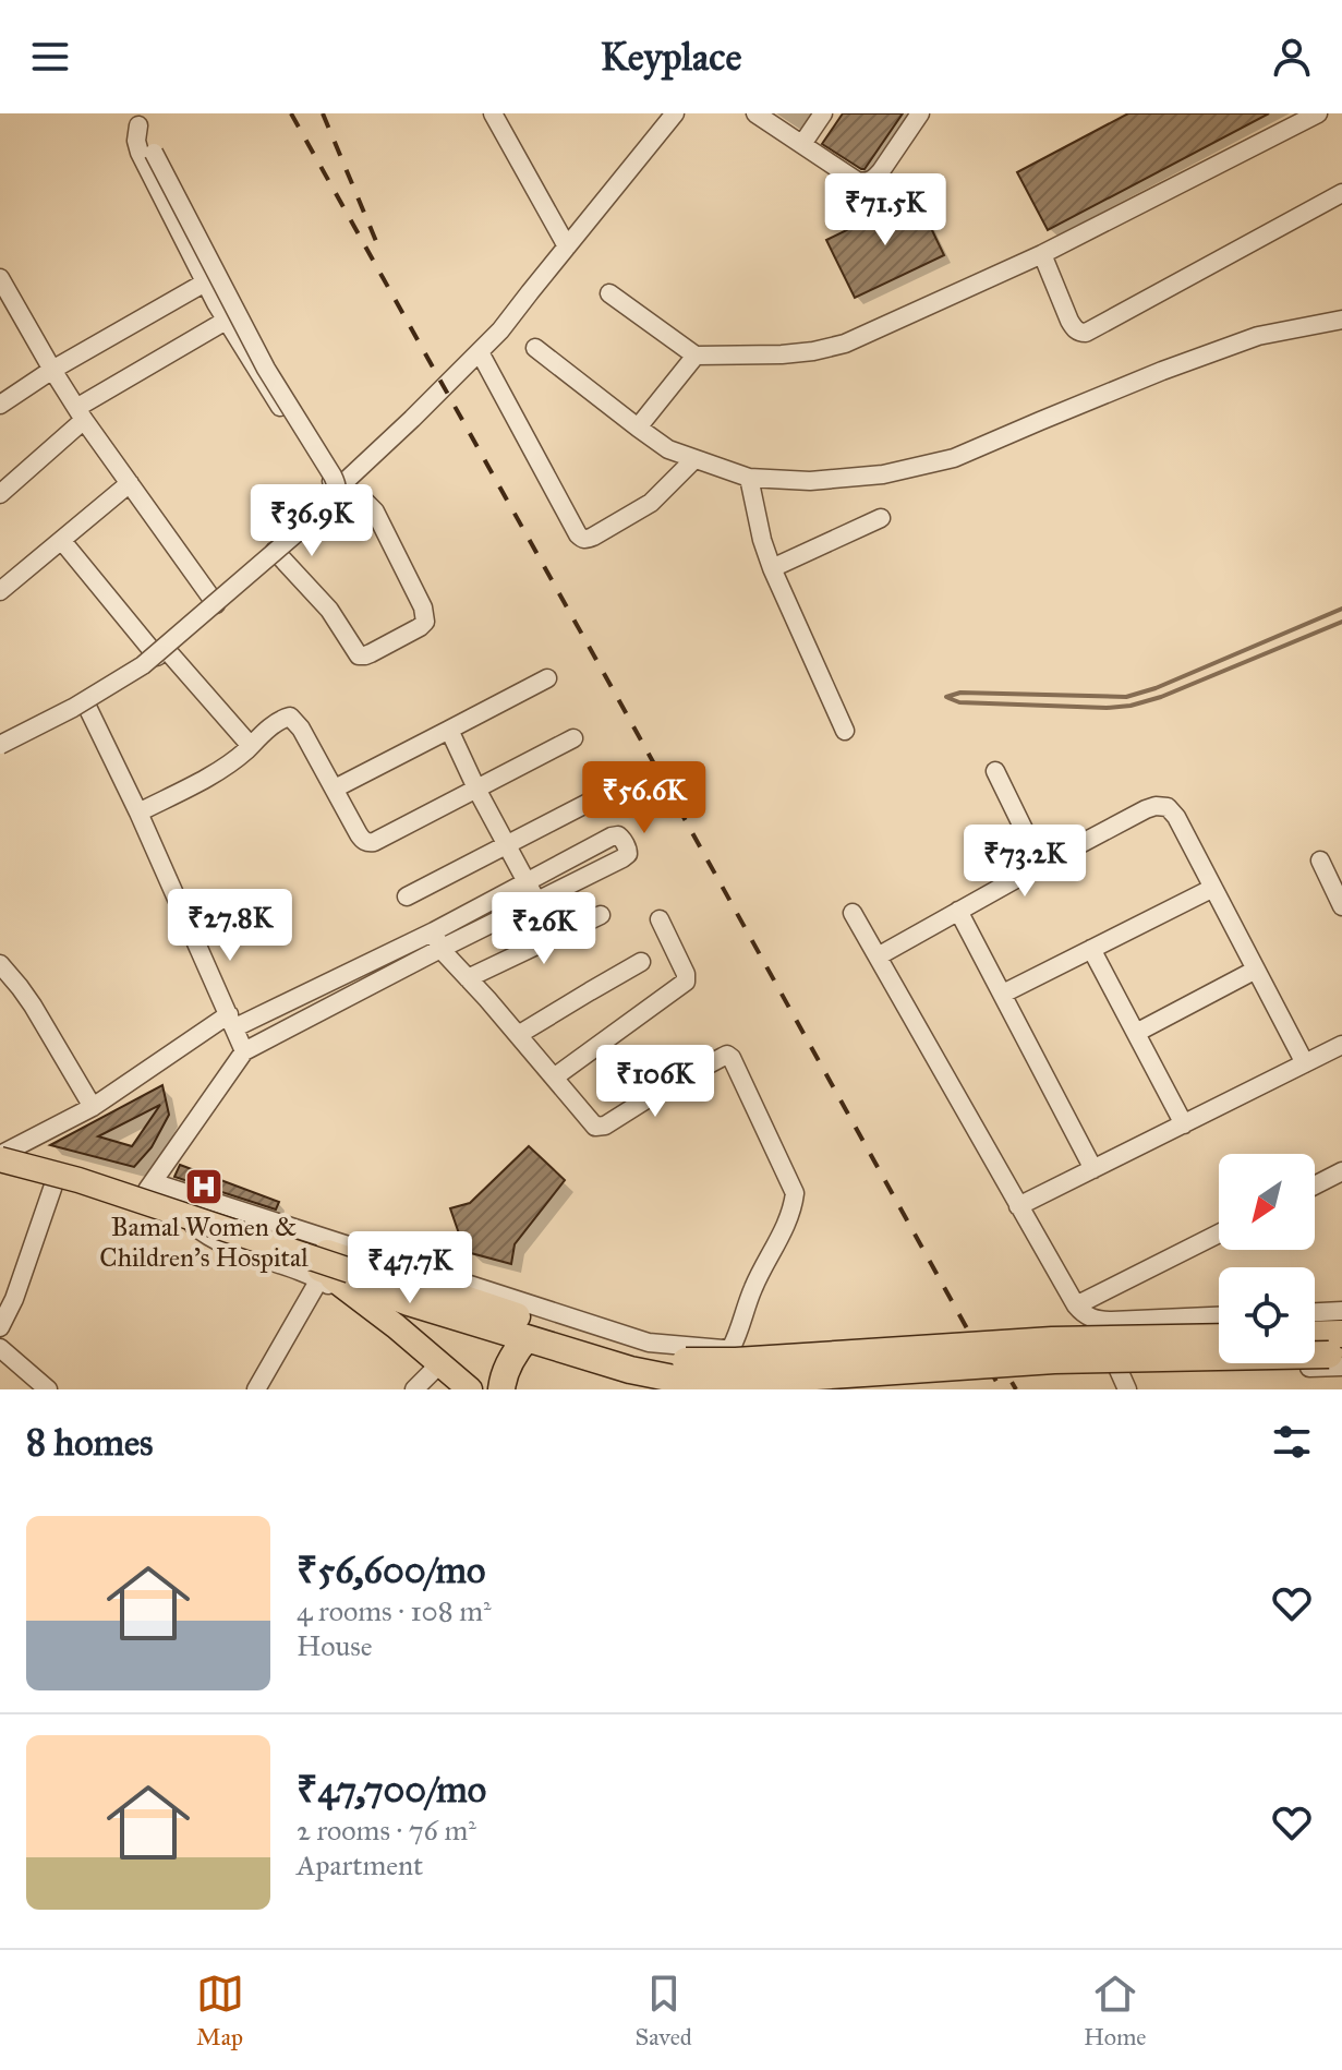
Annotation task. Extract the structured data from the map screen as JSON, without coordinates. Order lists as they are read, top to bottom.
{
  "places": {
    "hospital": ["Bamal Women & Children's Hospital"]
  },
  "north": "bottom left",
  "page": {
    "header": "Keyplace",
    "price": [
      "₹71.5K",
      "₹36.9K",
      "₹56.6K",
      "₹73.2K",
      "₹27.8K",
      "₹26K",
      "₹106K",
      "₹47.7K"
    ],
    "heading": "8 homes",
    "list": [
      {
        "name": "₹56,600/mo",
        "note": "4 rooms · 108 m² · House"
      },
      {
        "name": "₹47,700/mo",
        "note": "2 rooms · 76 m² · Apartment"
      }
    ],
    "tabs": ["Map", "Saved", "Home"]
  }
}
